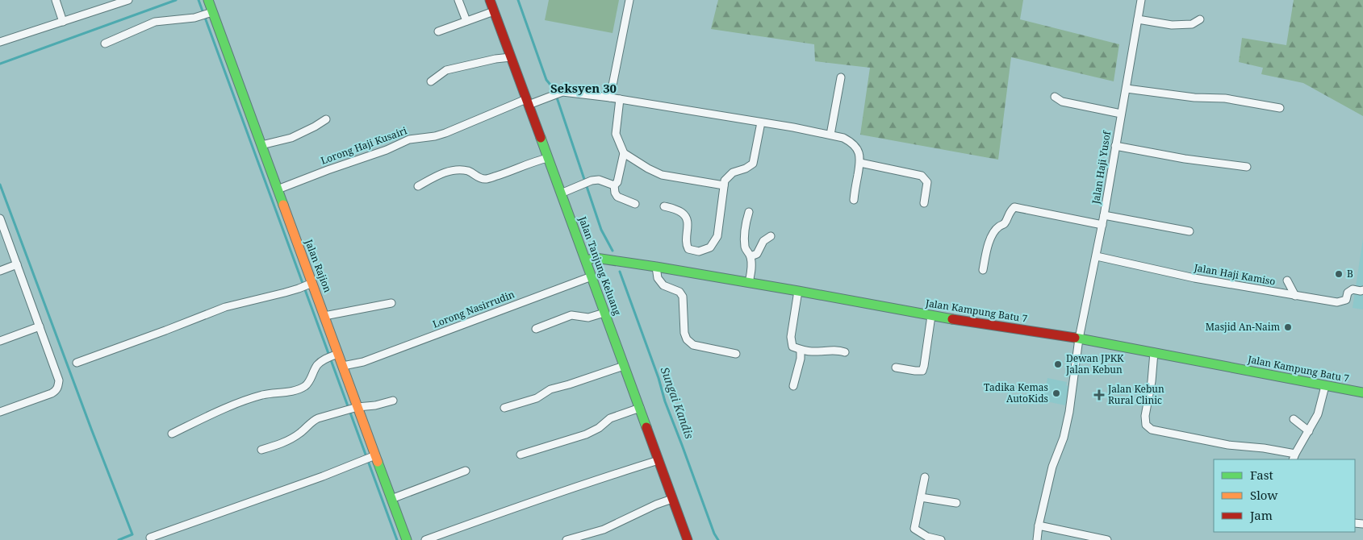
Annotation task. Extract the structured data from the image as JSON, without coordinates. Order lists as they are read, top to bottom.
{
  "streets": {
    "street": [
      "Lorong Haji Kusairi",
      "Jalan Haji Yusof",
      "Jalan Rajion",
      "Jalan Tanjung Keluang",
      "Jalan Haji Kamiso",
      "Lorong Nasirrudin",
      "Jalan Kampung Batu 7"
    ]
  },
  "crossings": [
    ["Lorong Haji Kusairi", "Jalan Rajion"],
    ["Lorong Haji Kusairi", "Jalan Tanjung Keluang"],
    ["Jalan Haji Yusof", "Jalan Haji Kamiso"],
    ["Jalan Haji Yusof", "Jalan Kampung Batu 7"],
    ["Jalan Rajion", "Lorong Nasirrudin"],
    ["Jalan Tanjung Keluang", "Lorong Nasirrudin"],
    ["Jalan Tanjung Keluang", "Jalan Kampung Batu 7"]
  ],
  "districts": ["Seksyen 30"],
  "water": ["Sungai Kandis"],
  "places": {
    "other": [
      "B",
      "Masjid An-Naim",
      "Dewan JPKK Jalan Kebun",
      "Tadika Kemas AutoKids"
    ],
    "health": ["Jalan Kebun Rural Clinic"]
  },
  "legend": ["Fast", "Slow", "Jam"]
}
